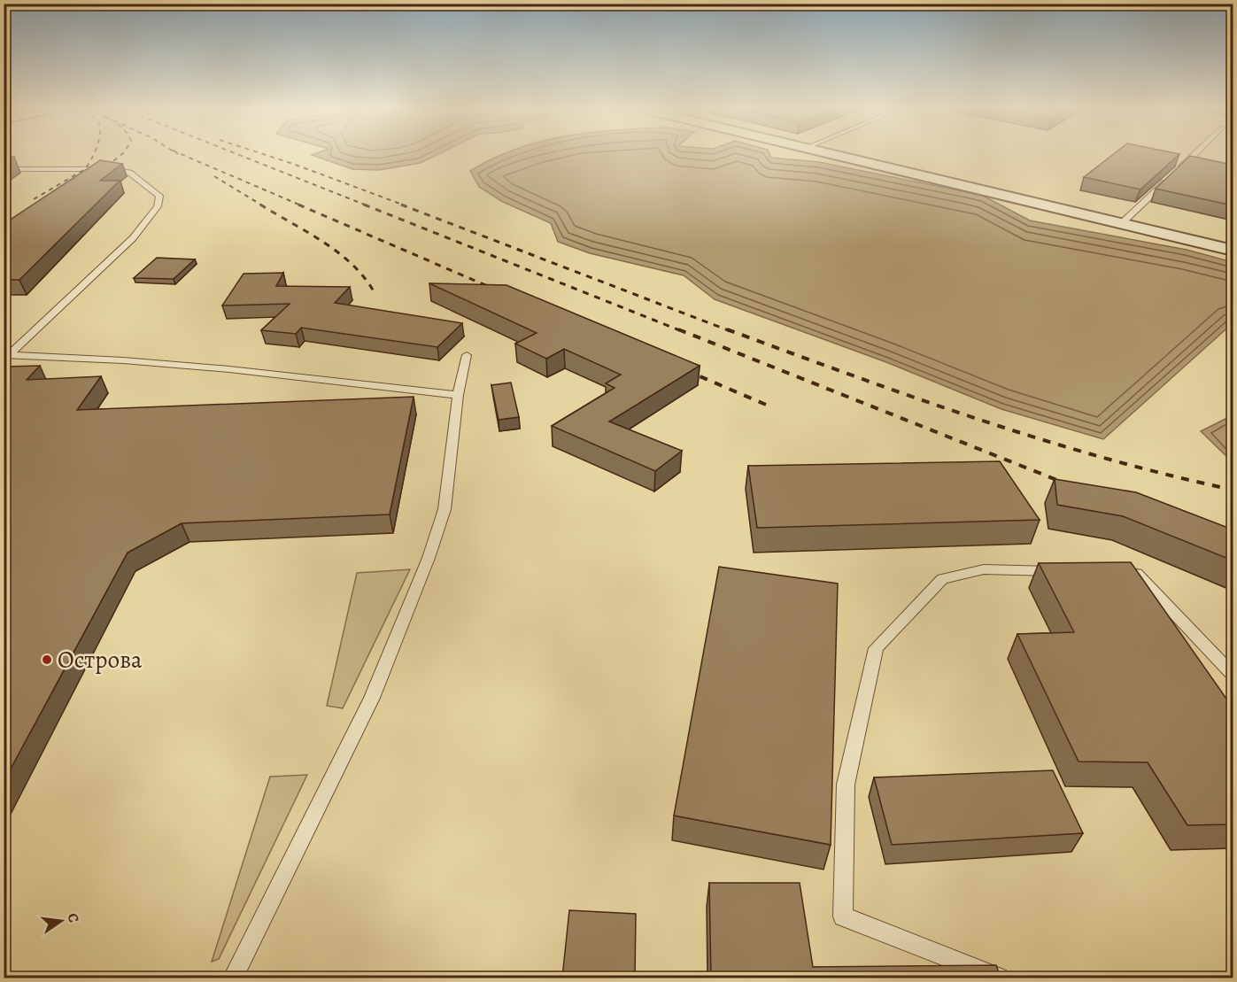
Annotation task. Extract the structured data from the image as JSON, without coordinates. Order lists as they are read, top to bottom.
{
  "places": ["Острова"],
  "north": "right"
}
